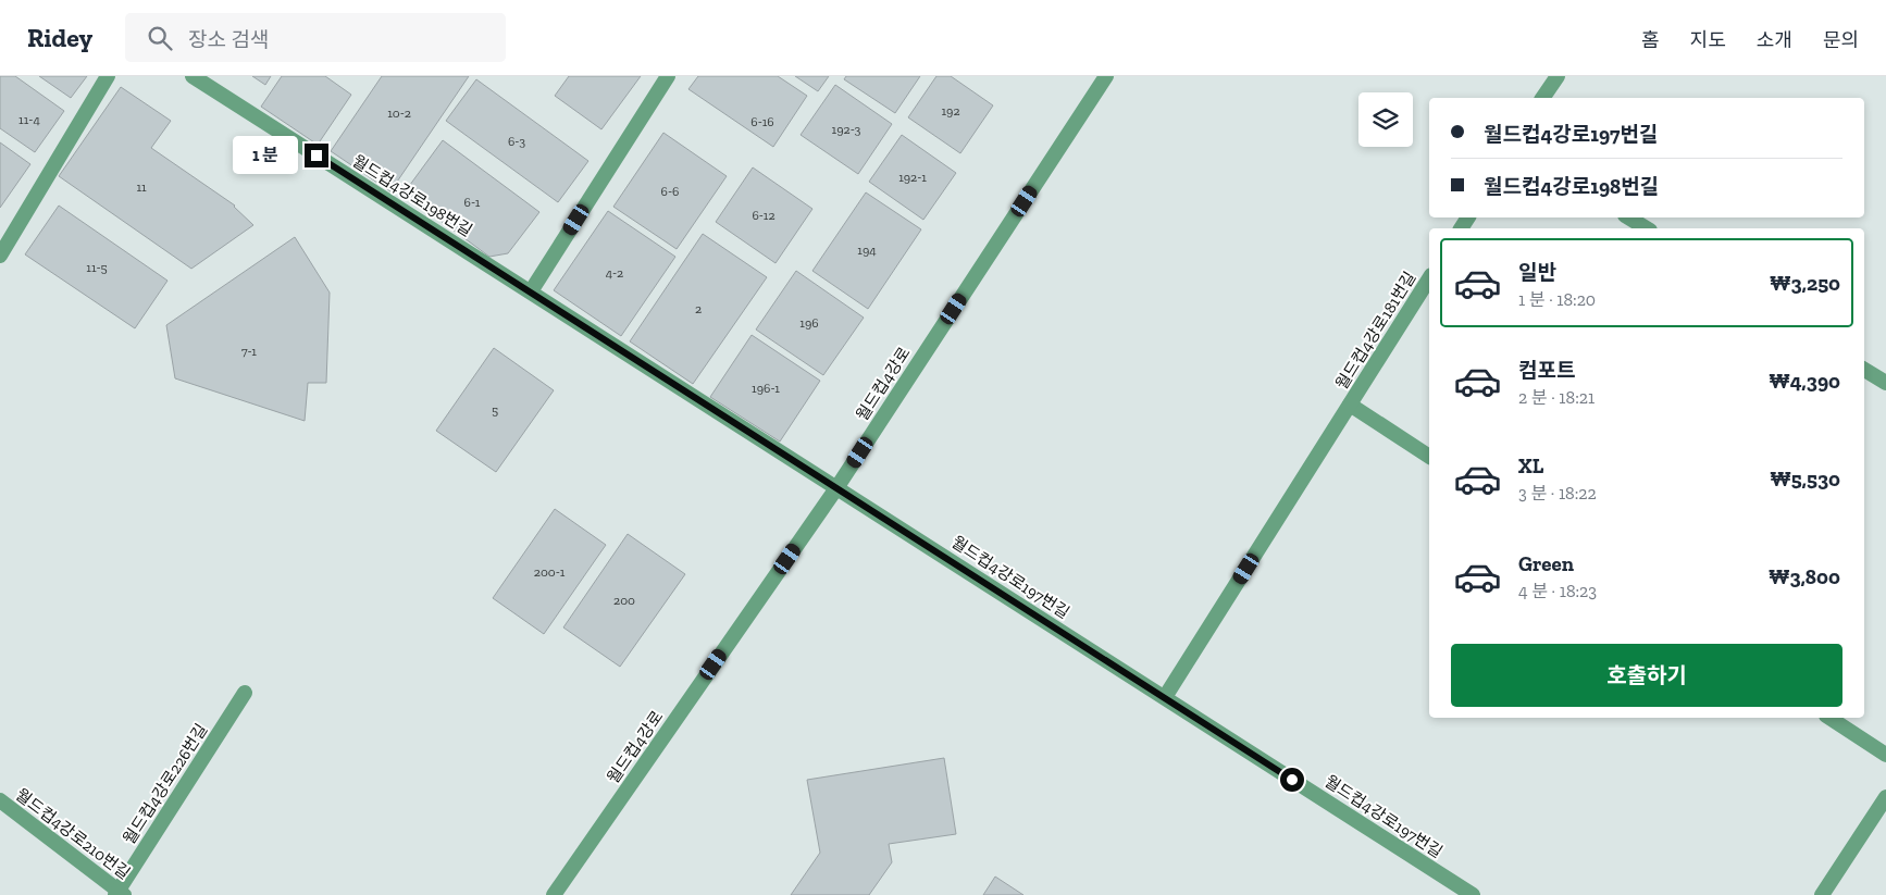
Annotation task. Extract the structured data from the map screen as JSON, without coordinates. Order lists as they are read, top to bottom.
{
  "streets": {
    "street": [
      "월드컵4강로198번길",
      "월드컵4강로181번길",
      "월드컵4강로",
      "월드컵4강로197번길",
      "월드컵4강로226번길",
      "월드컵4강로210번길"
    ]
  },
  "crossings": [
    ["월드컵4강로198번길", "월드컵4강로"],
    ["월드컵4강로198번길", "월드컵4강로197번길"],
    ["월드컵4강로", "월드컵4강로197번길"],
    ["월드컵4강로226번길", "월드컵4강로210번길"]
  ],
  "house_numbers": [
    "192",
    "10-2",
    "11-4",
    "6-16",
    "192-3",
    "6-3",
    "192-1",
    "11",
    "6-6",
    "6-1",
    "6-12",
    "194",
    "11-5",
    "4-2",
    "2",
    "196",
    "7-1",
    "196-1",
    "5",
    "200-1",
    "200"
  ],
  "page": {
    "header": "Ridey",
    "search": "장소 검색",
    "nav": [
      "홈",
      "지도",
      "소개",
      "문의"
    ],
    "banner": ["월드컵4강로197번길", "월드컵4강로198번길"],
    "bubble": "1 분",
    "list": [
      {
        "name": "일반",
        "note": "1 분 · 18:20",
        "value": "₩3,250"
      },
      {
        "name": "컴포트",
        "note": "2 분 · 18:21",
        "value": "₩4,390"
      },
      {
        "name": "XL",
        "note": "3 분 · 18:22",
        "value": "₩5,530"
      },
      {
        "name": "Green",
        "note": "4 분 · 18:23",
        "value": "₩3,800"
      }
    ],
    "buttons": "호출하기"
  }
}
